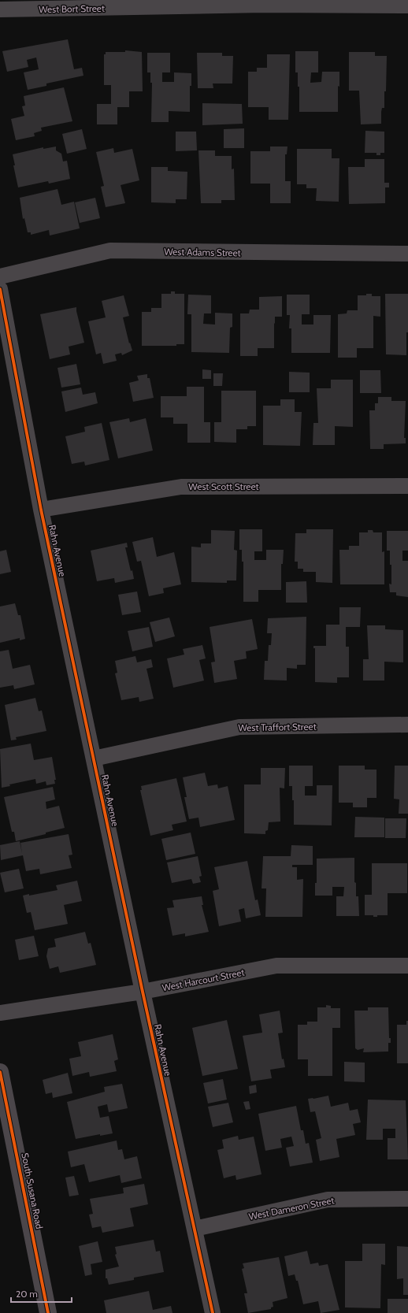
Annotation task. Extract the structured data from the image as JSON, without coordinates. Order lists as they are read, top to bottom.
{
  "streets": {
    "street": [
      "West Bort Street",
      "West Adams Street",
      "West Scott Street",
      "Rahn Avenue",
      "West Traffort Street",
      "West Harcourt Street",
      "South Susana Road",
      "West Dameron Street"
    ]
  },
  "crossings": [
    ["West Scott Street", "Rahn Avenue"],
    ["Rahn Avenue", "West Traffort Street"],
    ["Rahn Avenue", "West Harcourt Street"],
    ["Rahn Avenue", "West Dameron Street"]
  ],
  "scale_bar": "20 m"
}
